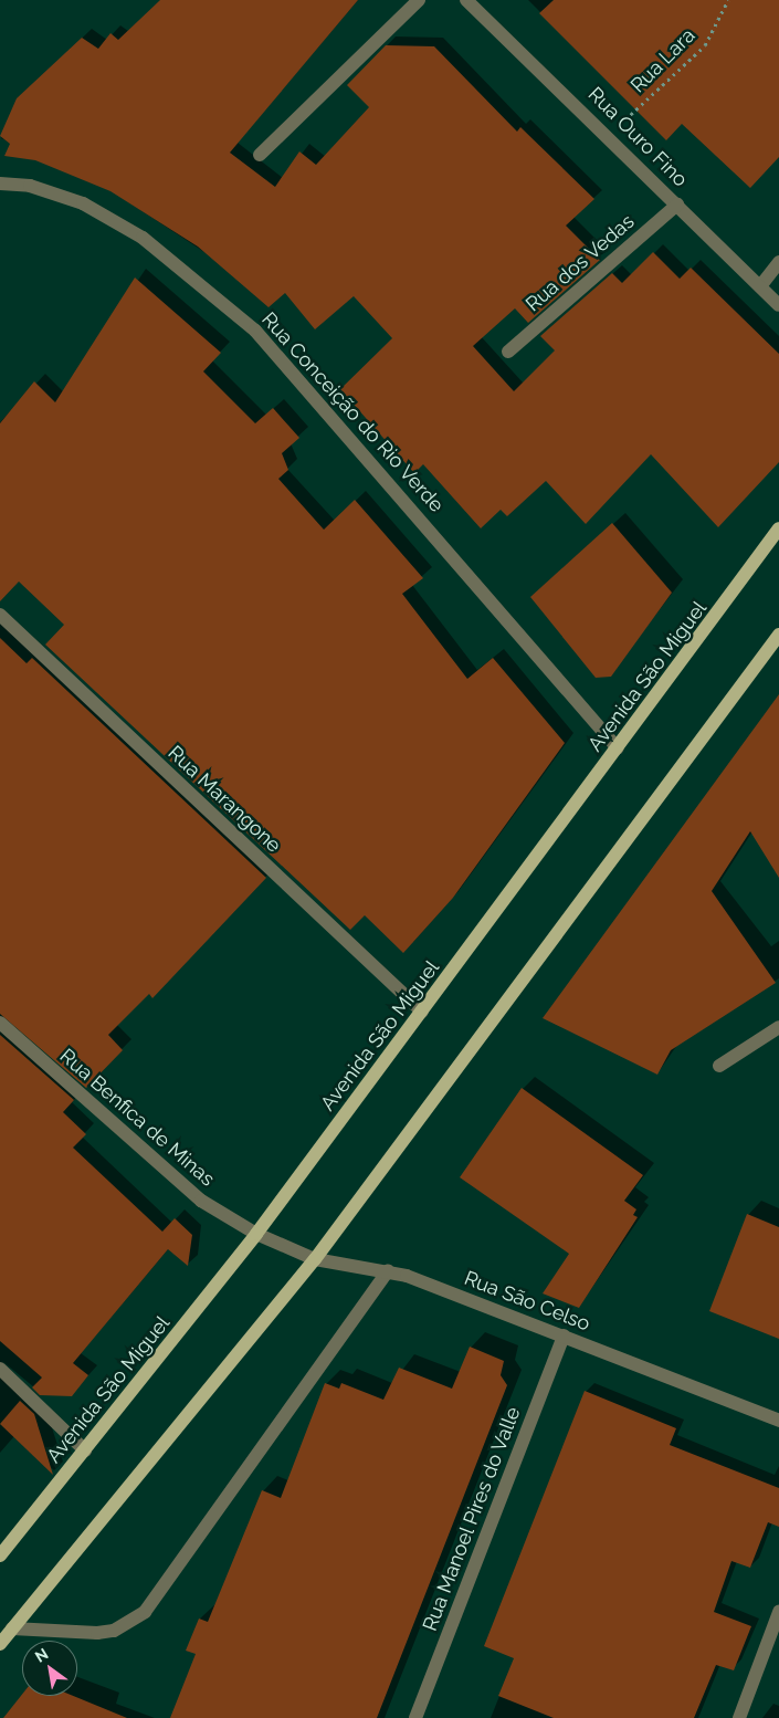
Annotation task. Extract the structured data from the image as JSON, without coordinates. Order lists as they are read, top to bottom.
{
  "streets": {
    "main road": ["Avenida São Miguel"],
    "street": [
      "Rua Ouro Fino",
      "Rua dos Vedas",
      "Rua Conceição do Rio Verde",
      "Rua Marangone",
      "Rua Benfica de Minas",
      "Rua São Celso",
      "Rua Manoel Pires do Valle"
    ],
    "path": ["Rua Lara"]
  },
  "crossings": [
    ["Rua Lara", "Rua Ouro Fino"],
    ["Rua Ouro Fino", "Rua dos Vedas"],
    ["Rua Conceição do Rio Verde", "Avenida São Miguel"],
    ["Avenida São Miguel", "Rua Marangone"],
    ["Avenida São Miguel", "Rua Benfica de Minas"],
    ["Avenida São Miguel", "Rua São Celso"],
    ["Rua Benfica de Minas", "Rua São Celso"],
    ["Rua São Celso", "Rua Manoel Pires do Valle"]
  ],
  "north": "top left"
}
